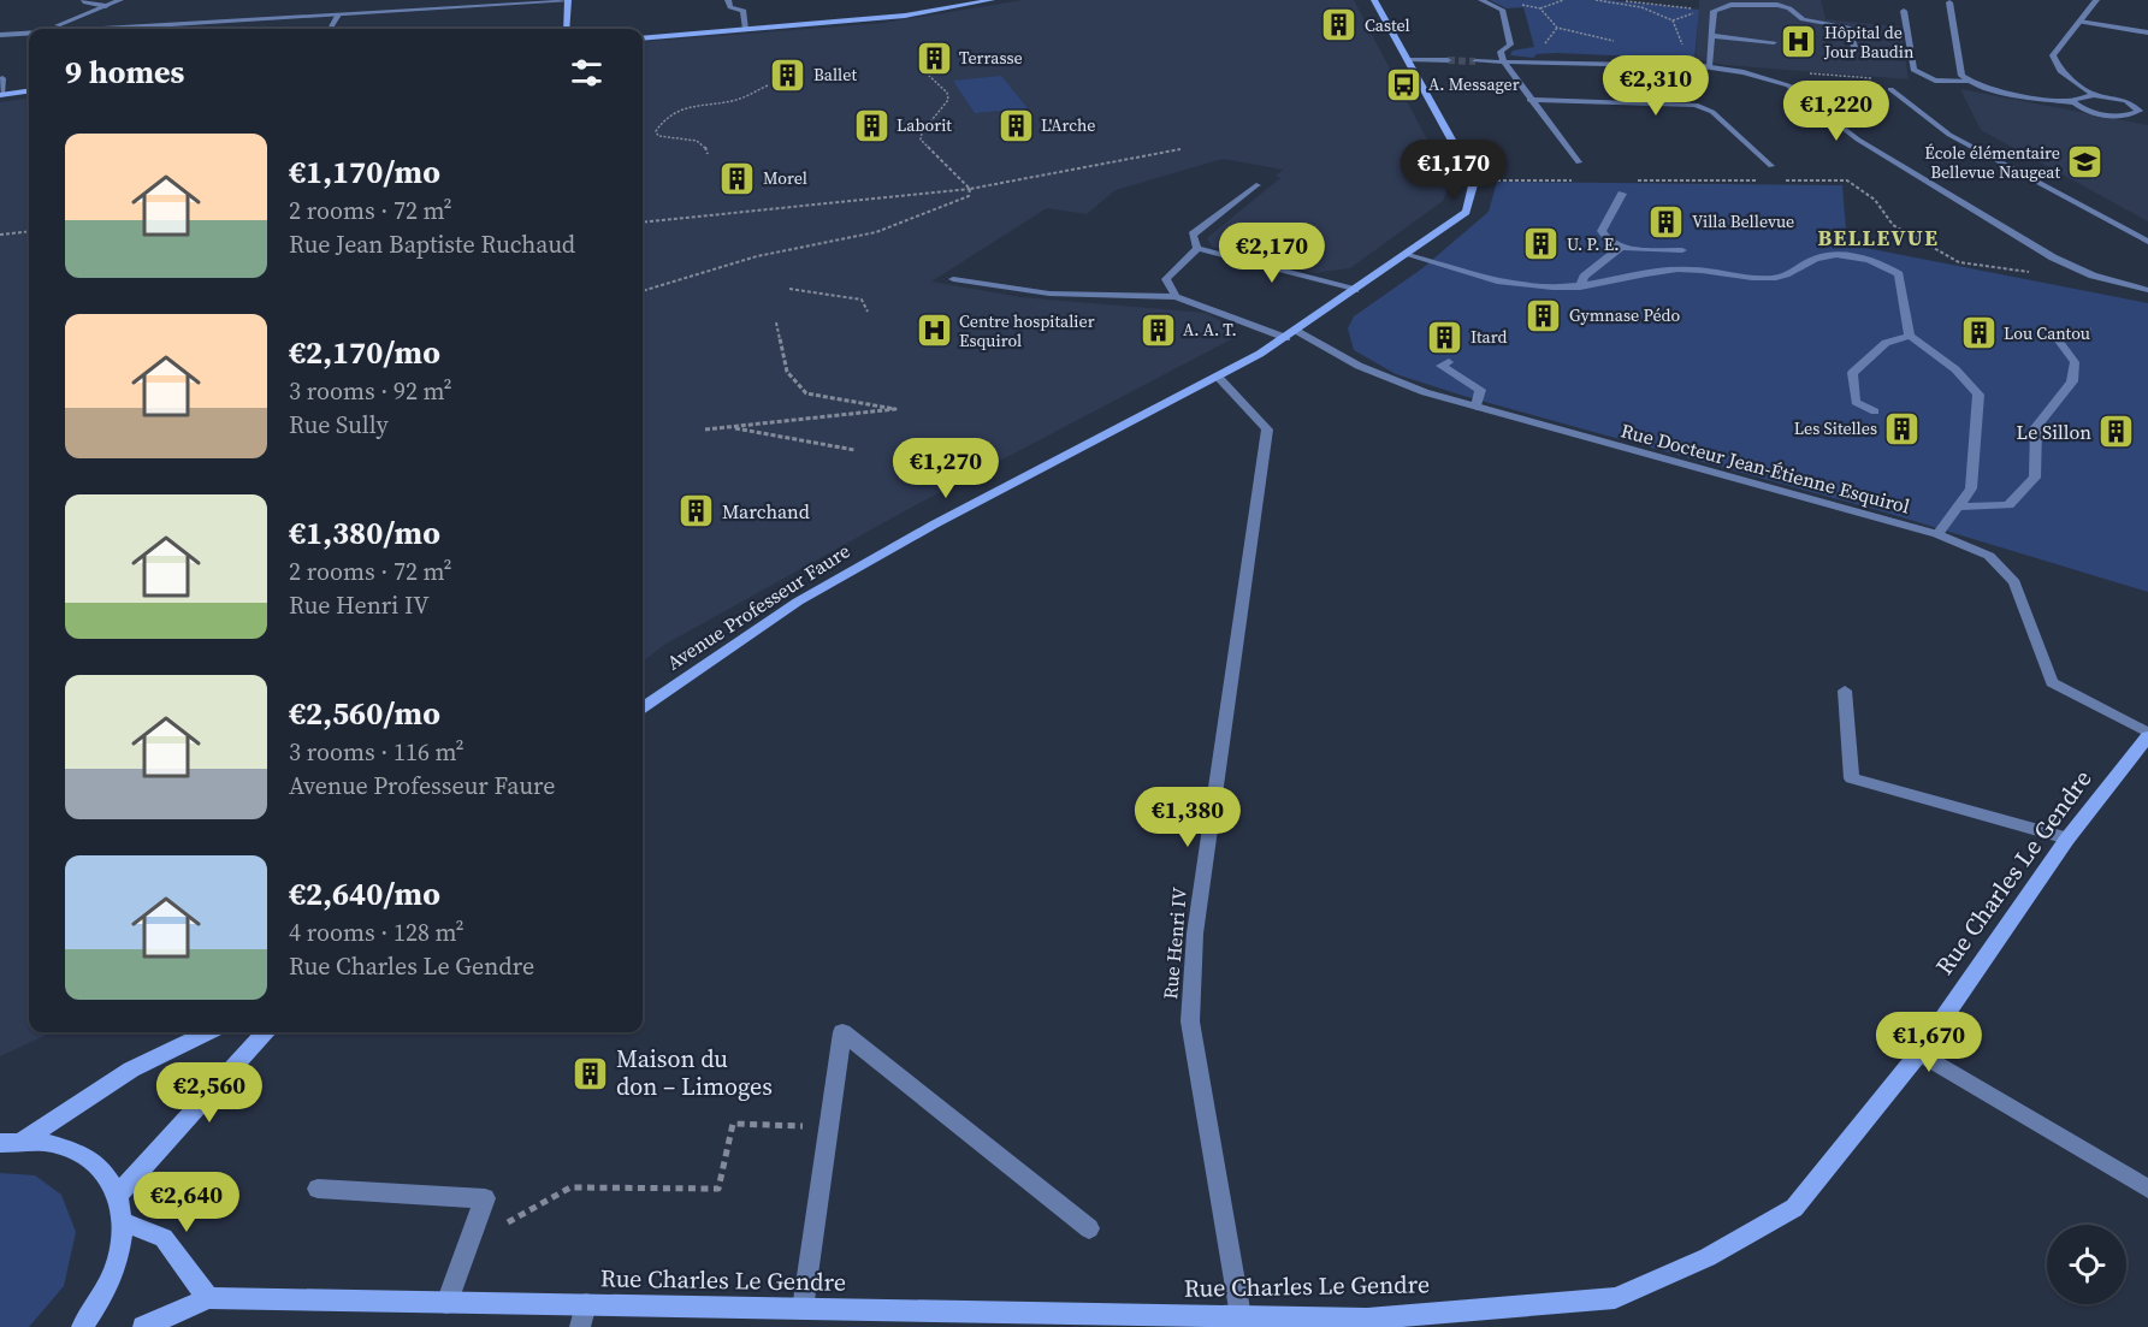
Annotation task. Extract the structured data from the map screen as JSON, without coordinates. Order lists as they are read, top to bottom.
{
  "streets": {
    "main road": ["Avenue Professeur Faure", "Rue Charles Le Gendre"],
    "street": ["Rue Docteur Jean-Étienne Esquirol", "Rue Henri IV"]
  },
  "crossings": [
    ["Rue Docteur Jean-Étienne Esquirol", "Avenue Professeur Faure"],
    ["Rue Docteur Jean-Étienne Esquirol", "Rue Charles Le Gendre"],
    ["Avenue Professeur Faure", "Rue Henri IV"],
    ["Rue Charles Le Gendre", "Rue Henri IV"]
  ],
  "districts": ["BELLEVUE"],
  "places": {
    "building": [
      "Castel",
      "Terrasse",
      "Ballet",
      "Laborit",
      "L'Arche",
      "Morel",
      "Villa Bellevue",
      "U. P. E.",
      "Gymnase Pédo",
      "A. A. T.",
      "Lou Cantou",
      "Itard",
      "Les Sitelles",
      "Le Sillon",
      "Marchand",
      "Maison du don – Limoges"
    ],
    "hospital": ["Hôpital de Jour Baudin", "Centre hospitalier Esquirol"],
    "bus stop": ["A. Messager"],
    "school or university": ["École élémentaire Bellevue Naugeat"]
  },
  "page": {
    "heading": "9 homes",
    "price": [
      "€2,310",
      "€1,220",
      "€1,170",
      "€2,170",
      "€1,270",
      "€1,380",
      "€1,670",
      "€2,560",
      "€2,640"
    ],
    "list": [
      {
        "name": "€1,170/mo",
        "note": "2 rooms · 72 m² · Rue Jean Baptiste Ruchaud"
      },
      {
        "name": "€2,170/mo",
        "note": "3 rooms · 92 m² · Rue Sully"
      },
      {
        "name": "€1,380/mo",
        "note": "2 rooms · 72 m² · Rue Henri IV"
      },
      {
        "name": "€2,560/mo",
        "note": "3 rooms · 116 m² · Avenue Professeur Faure"
      },
      {
        "name": "€2,640/mo",
        "note": "4 rooms · 128 m² · Rue Charles Le Gendre"
      }
    ]
  }
}
